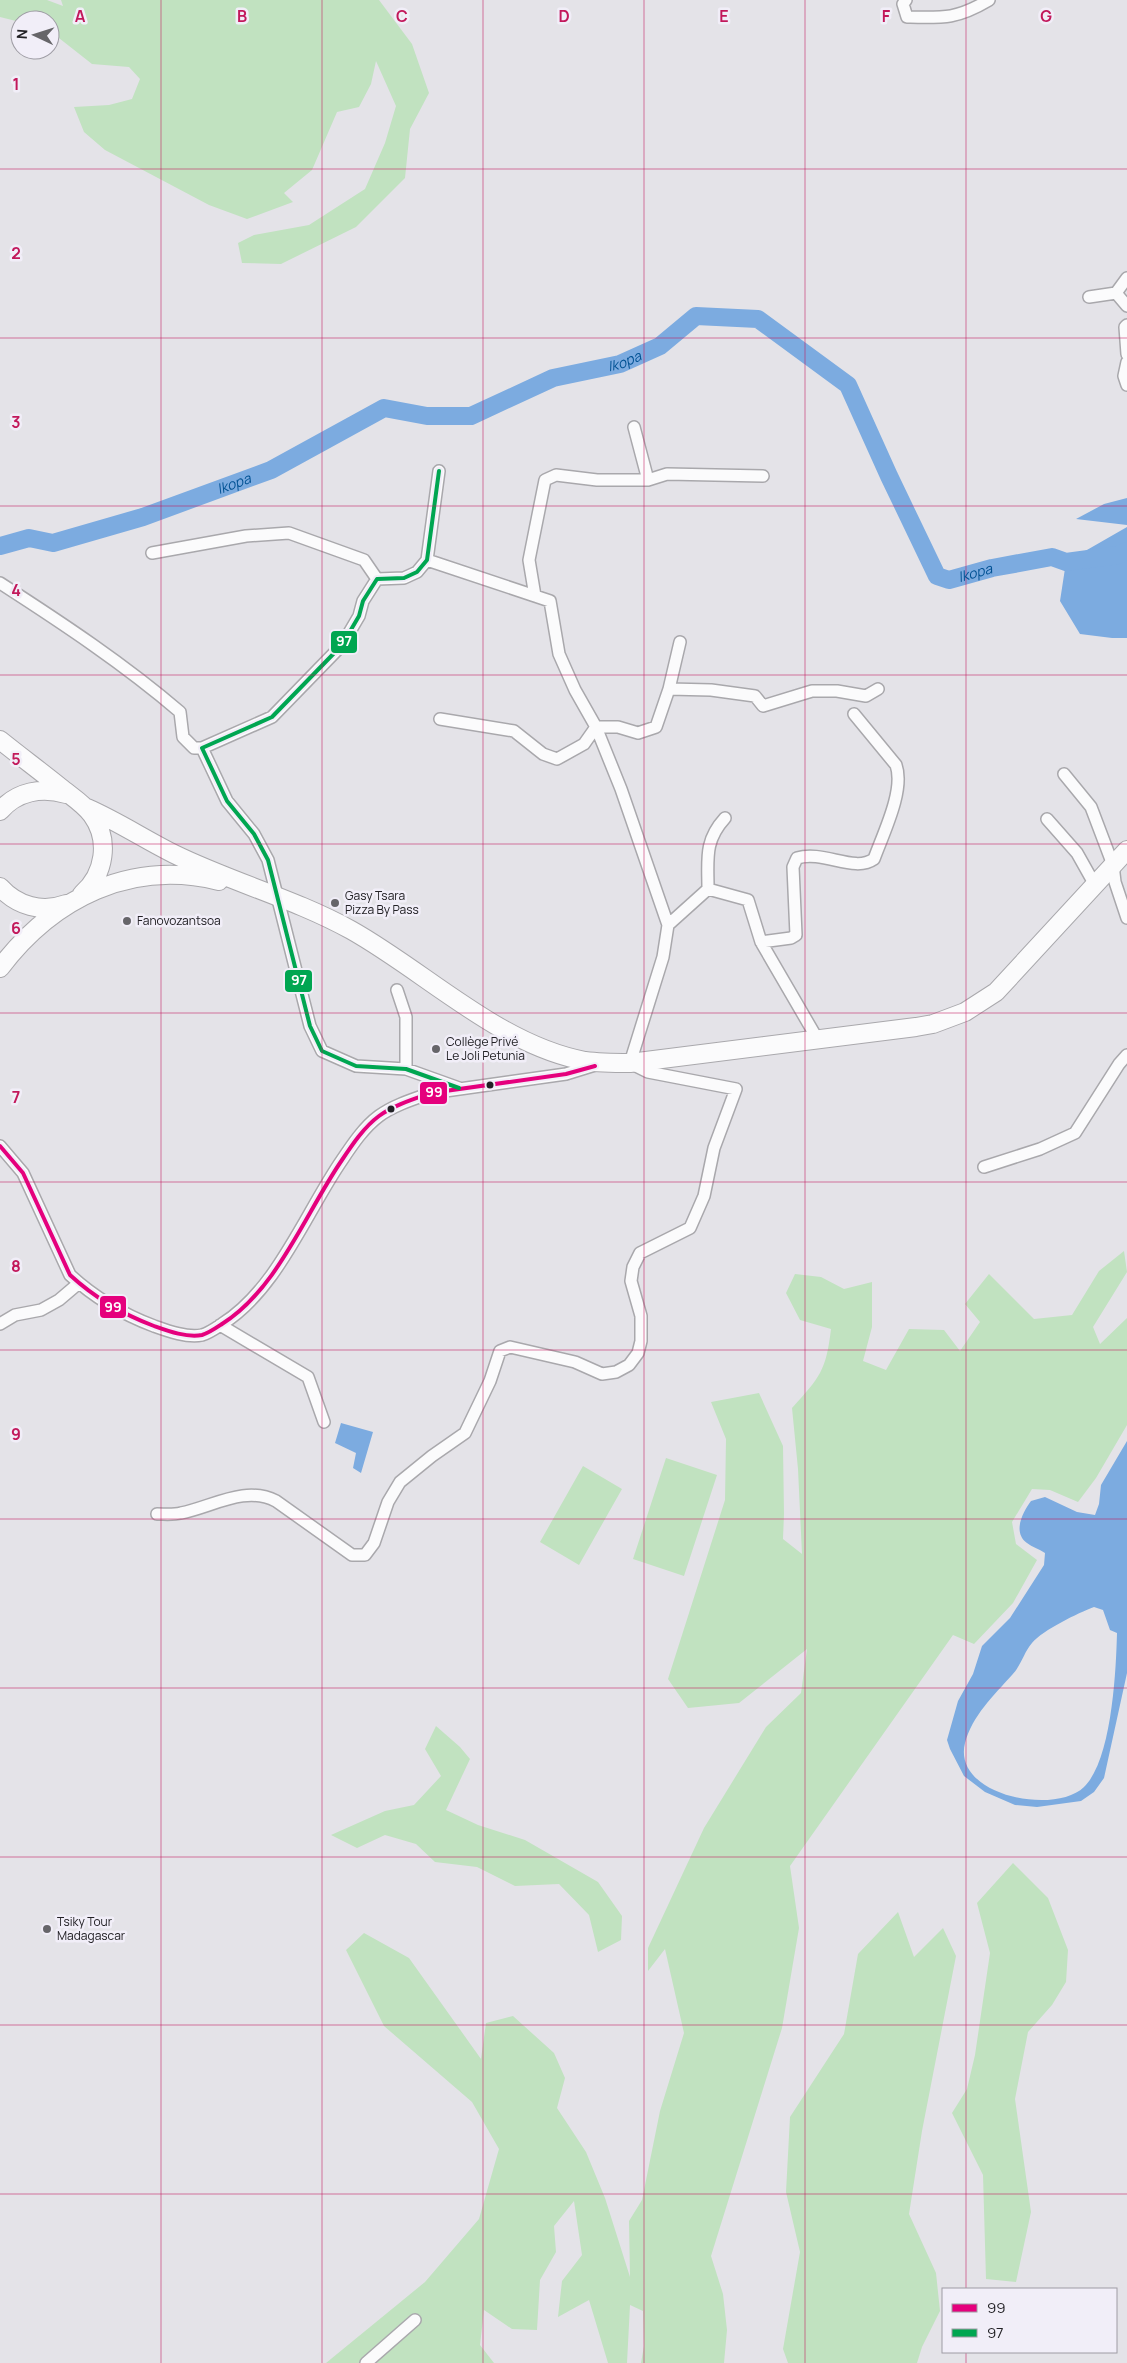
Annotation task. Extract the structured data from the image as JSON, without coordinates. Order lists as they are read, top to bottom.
{
  "water": ["Ikopa"],
  "places": [
    "Gasy Tsara Pizza By Pass",
    "Fanovozantsoa",
    "Collège Privé Le Joli Petunia",
    "Tsiky Tour Madagascar"
  ],
  "lines": ["transit line 97", "transit line 99"],
  "legend": ["99", "97"],
  "north": "left",
  "grid": {
    "columns": [
      "A",
      "B",
      "C",
      "D",
      "E",
      "F",
      "G"
    ],
    "rows": [
      "1",
      "2",
      "3",
      "4",
      "5",
      "6",
      "7",
      "8",
      "9"
    ]
  }
}
